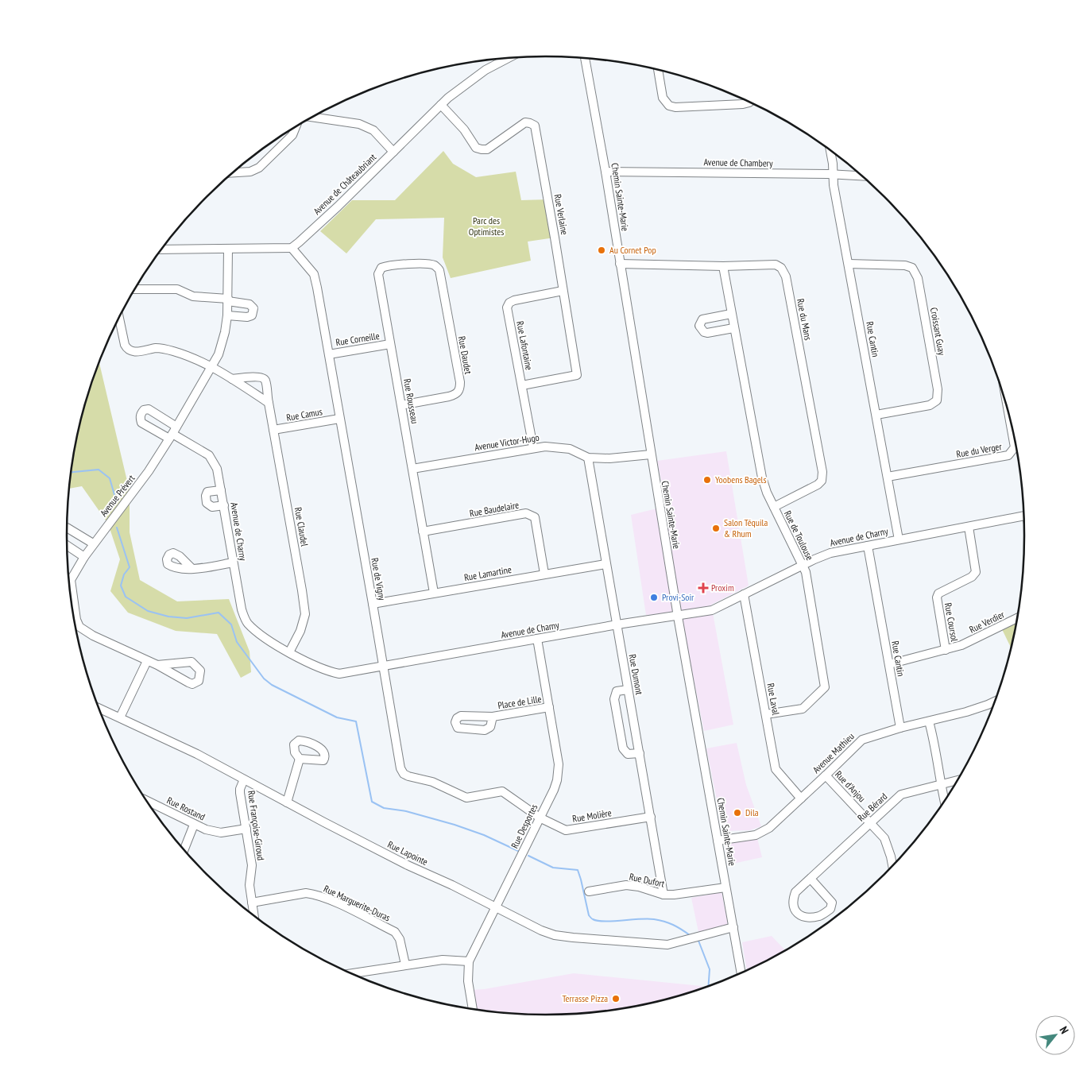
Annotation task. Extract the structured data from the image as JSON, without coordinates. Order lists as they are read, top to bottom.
{
  "streets": {
    "street": [
      "Avenue de Chambery",
      "Avenue de Châteaubriant",
      "Chemin Sainte-Marie",
      "Rue Verlaine",
      "Rue du Mans",
      "Croissant Guay",
      "Rue Corneille",
      "Rue Cantin",
      "Rue Lafontaine",
      "Rue Daudet",
      "Rue Rousseau",
      "Rue Camus",
      "Avenue Victor-Hugo",
      "Rue du Verger",
      "Avenue Prévert",
      "Rue Baudelaire",
      "Rue Claudel",
      "Avenue de Charny",
      "Rue de Toulouse",
      "Rue Lamartine",
      "Rue de Vigny",
      "Rue Coursol",
      "Rue Verdier",
      "Rue Dumont",
      "Rue Laval",
      "Place de Lille",
      "Avenue Mathieu",
      "Rue d'Anjou",
      "Rue Bérard",
      "Rue Rostand",
      "Rue Molière",
      "Rue Françoise-Giroud",
      "Rue Desportes",
      "Rue Lapointe",
      "Rue Dufort",
      "Rue Marguerite-Duras"
    ]
  },
  "crossings": [
    ["Avenue de Chambery", "Chemin Sainte-Marie"],
    ["Avenue de Chambery", "Rue Cantin"],
    ["Avenue de Châteaubriant", "Rue Verlaine"],
    ["Avenue de Châteaubriant", "Rue de Vigny"],
    ["Chemin Sainte-Marie", "Rue du Mans"],
    ["Chemin Sainte-Marie", "Avenue Victor-Hugo"],
    ["Chemin Sainte-Marie", "Avenue de Charny"],
    ["Chemin Sainte-Marie", "Avenue Mathieu"],
    ["Chemin Sainte-Marie", "Rue Lapointe"],
    ["Chemin Sainte-Marie", "Rue Dufort"],
    ["Rue Verlaine", "Rue Lafontaine"],
    ["Rue du Mans", "Rue de Toulouse"],
    ["Croissant Guay", "Rue Cantin"],
    ["Rue Corneille", "Rue Rousseau"],
    ["Rue Corneille", "Rue de Vigny"],
    ["Rue Cantin", "Rue du Verger"],
    ["Rue Cantin", "Avenue de Charny"],
    ["Rue Cantin", "Rue Verdier"],
    ["Rue Cantin", "Avenue Mathieu"],
    ["Rue Lafontaine", "Avenue Victor-Hugo"],
    ["Rue Daudet", "Rue Rousseau"],
    ["Rue Rousseau", "Avenue Victor-Hugo"],
    ["Rue Rousseau", "Rue Baudelaire"],
    ["Rue Rousseau", "Rue Lamartine"],
    ["Rue Camus", "Rue Claudel"],
    ["Rue Camus", "Rue de Vigny"],
    ["Avenue Victor-Hugo", "Rue Dumont"],
    ["Avenue Prévert", "Avenue de Charny"],
    ["Rue Baudelaire", "Rue Lamartine"],
    ["Rue Claudel", "Avenue de Charny"],
    ["Avenue de Charny", "Rue de Toulouse"],
    ["Avenue de Charny", "Rue de Vigny"],
    ["Avenue de Charny", "Rue Coursol"],
    ["Avenue de Charny", "Rue Dumont"],
    ["Avenue de Charny", "Rue Laval"],
    ["Avenue de Charny", "Rue Desportes"],
    ["Rue de Toulouse", "Rue Laval"],
    ["Rue Lamartine", "Rue de Vigny"],
    ["Rue Lamartine", "Rue Dumont"],
    ["Rue de Vigny", "Rue Molière"],
    ["Rue de Vigny", "Rue Desportes"],
    ["Rue Coursol", "Rue Verdier"],
    ["Rue Dumont", "Rue Molière"],
    ["Rue Dumont", "Rue Dufort"],
    ["Rue Laval", "Avenue Mathieu"],
    ["Place de Lille", "Rue Desportes"],
    ["Avenue Mathieu", "Rue d'Anjou"],
    ["Rue d'Anjou", "Rue Bérard"],
    ["Rue Rostand", "Rue Françoise-Giroud"],
    ["Rue Molière", "Rue Desportes"],
    ["Rue Françoise-Giroud", "Rue Lapointe"],
    ["Rue Françoise-Giroud", "Rue Marguerite-Duras"],
    ["Rue Desportes", "Rue Lapointe"]
  ],
  "parks": ["Parc des Optimistes"],
  "places": {
    "other": [
      "Au Cornet Pop",
      "Yoobens Bagels",
      "Salon Téquila & Rhum",
      "Provi-Soir",
      "Dila",
      "Terrasse Pizza"
    ],
    "health": ["Proxim"]
  },
  "north": "top right"
}
